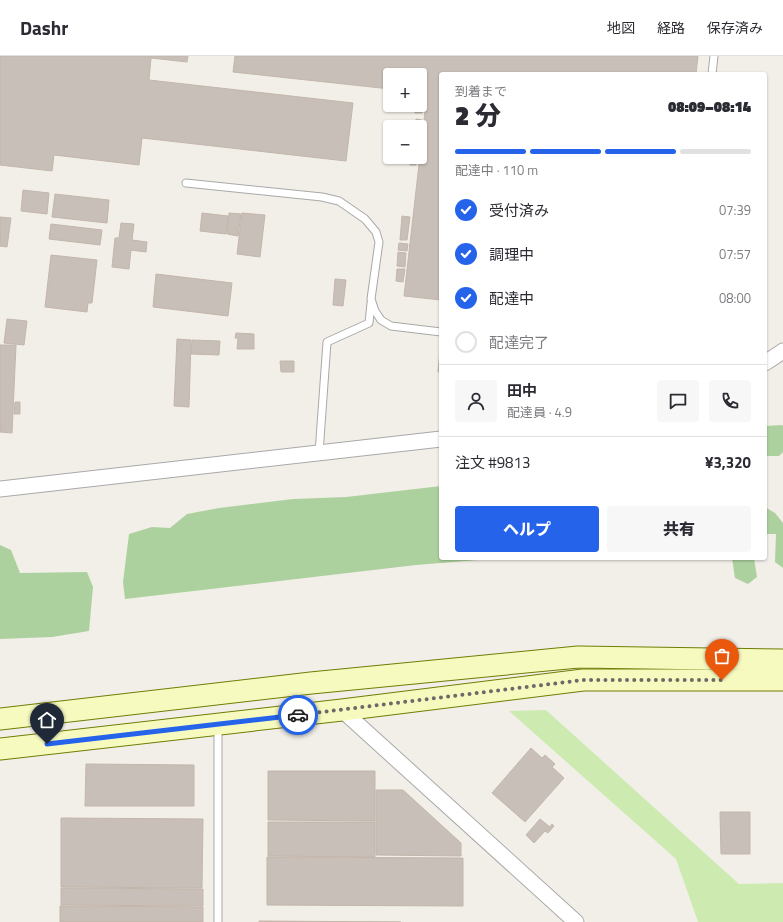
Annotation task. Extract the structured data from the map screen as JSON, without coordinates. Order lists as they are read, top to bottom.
{
  "page": {
    "header": "Dashr",
    "nav": ["地図", "経路", "保存済み"],
    "map_buttons": ["+", "−"],
    "heading": ["2 分", "到着まで", "08:09–08:14"],
    "panel": [
      "田中",
      "配達員 · 4.9",
      "注文 #9813",
      "¥3,320"
    ],
    "bar": "配達中 · 110 m",
    "list": [
      ["受付済み", "07:39"],
      ["調理中", "07:57"],
      ["配達中", "08:00"],
      "配達完了"
    ],
    "buttons": ["ヘルプ", "共有"]
  }
}
